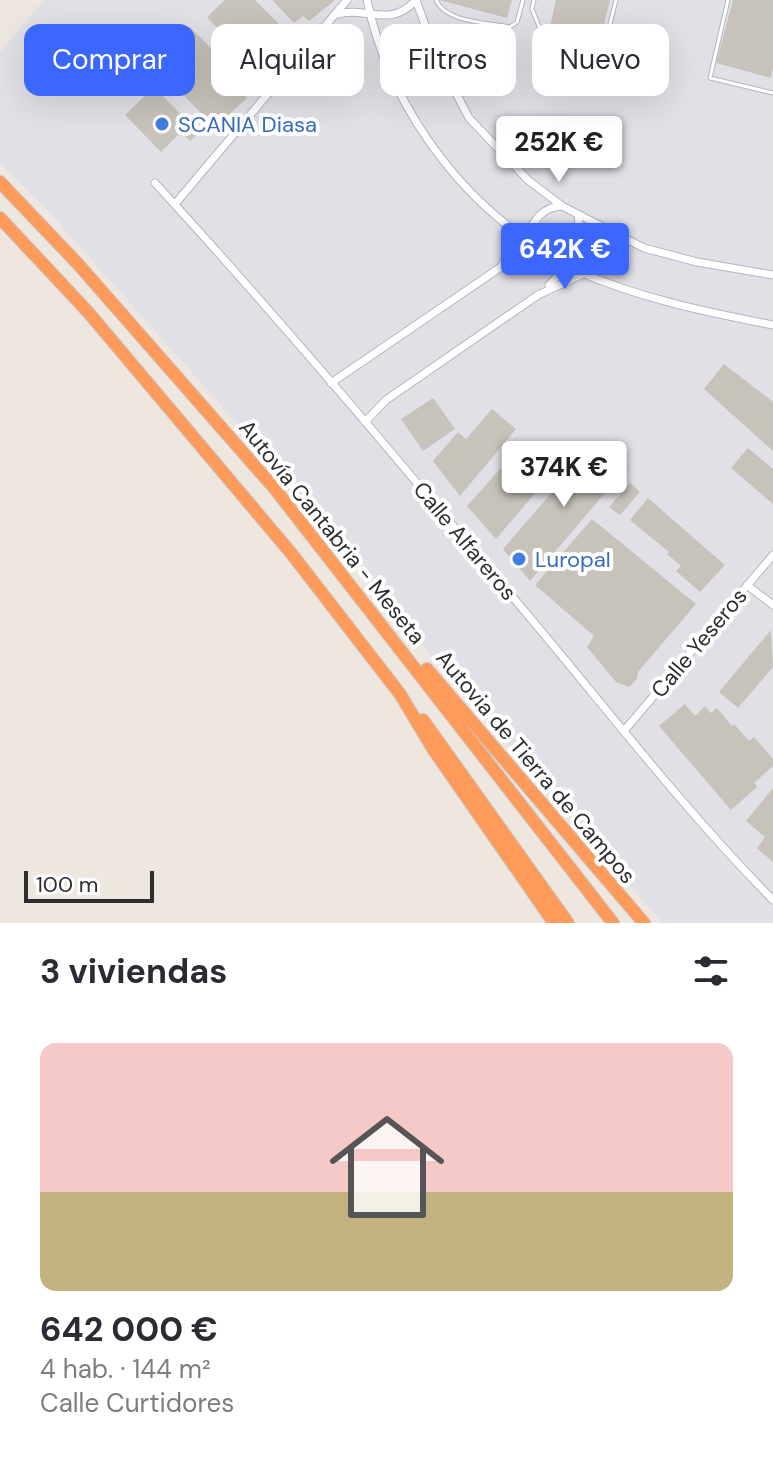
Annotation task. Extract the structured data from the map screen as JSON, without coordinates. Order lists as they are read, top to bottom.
{
  "streets": {
    "highway": ["Autovía Cantabria - Meseta", "Autovia de Tierra de Campos"],
    "street": ["Calle Alfareros", "Calle Yeseros"]
  },
  "crossings": [
    ["Autovía Cantabria - Meseta", "Autovia de Tierra de Campos"],
    ["Calle Alfareros", "Calle Yeseros"]
  ],
  "places": ["SCANIA Diasa", "Luropal"],
  "scale_bar": "100 m",
  "page": {
    "chip": [
      "Comprar",
      "Alquilar",
      "Filtros",
      "Nuevo"
    ],
    "price": ["252K €", "642K €", "374K €"],
    "scale": "100 m",
    "heading": "3 viviendas",
    "list": [
      {
        "name": "642 000 €",
        "note": "4 hab. · 144 m² · Calle Curtidores"
      }
    ]
  }
}
